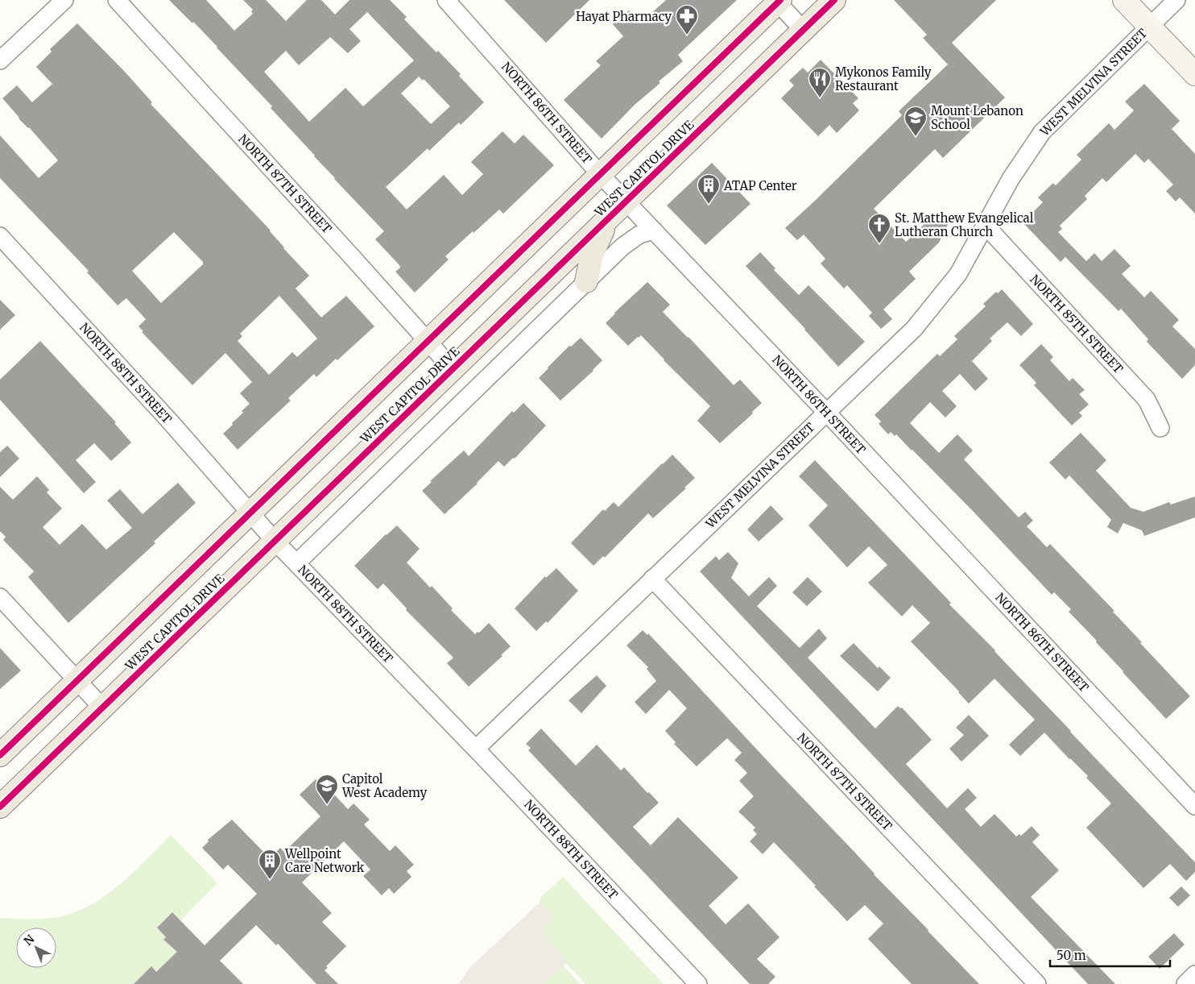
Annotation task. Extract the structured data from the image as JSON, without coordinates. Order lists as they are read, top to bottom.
{
  "streets": {
    "main road": ["WEST CAPITOL DRIVE"],
    "street": [
      "WEST MELVINA STREET",
      "NORTH 86TH STREET",
      "NORTH 87TH STREET",
      "NORTH 85TH STREET",
      "NORTH 88TH STREET"
    ]
  },
  "crossings": [
    ["WEST MELVINA STREET", "NORTH 86TH STREET"],
    ["WEST MELVINA STREET", "NORTH 87TH STREET"],
    ["WEST MELVINA STREET", "NORTH 85TH STREET"],
    ["WEST MELVINA STREET", "NORTH 88TH STREET"],
    ["NORTH 86TH STREET", "WEST CAPITOL DRIVE"],
    ["WEST CAPITOL DRIVE", "NORTH 87TH STREET"],
    ["WEST CAPITOL DRIVE", "NORTH 88TH STREET"]
  ],
  "places": {
    "pharmacy": ["Hayat Pharmacy"],
    "restaurant": ["Mykonos Family Restaurant"],
    "school or university": ["Mount Lebanon School", "Capitol West Academy"],
    "building": ["ATAP Center", "Wellpoint Care Network"],
    "church": ["St. Matthew Evangelical Lutheran Church"]
  },
  "scale_bar": "50 m",
  "north": "top left"
}
